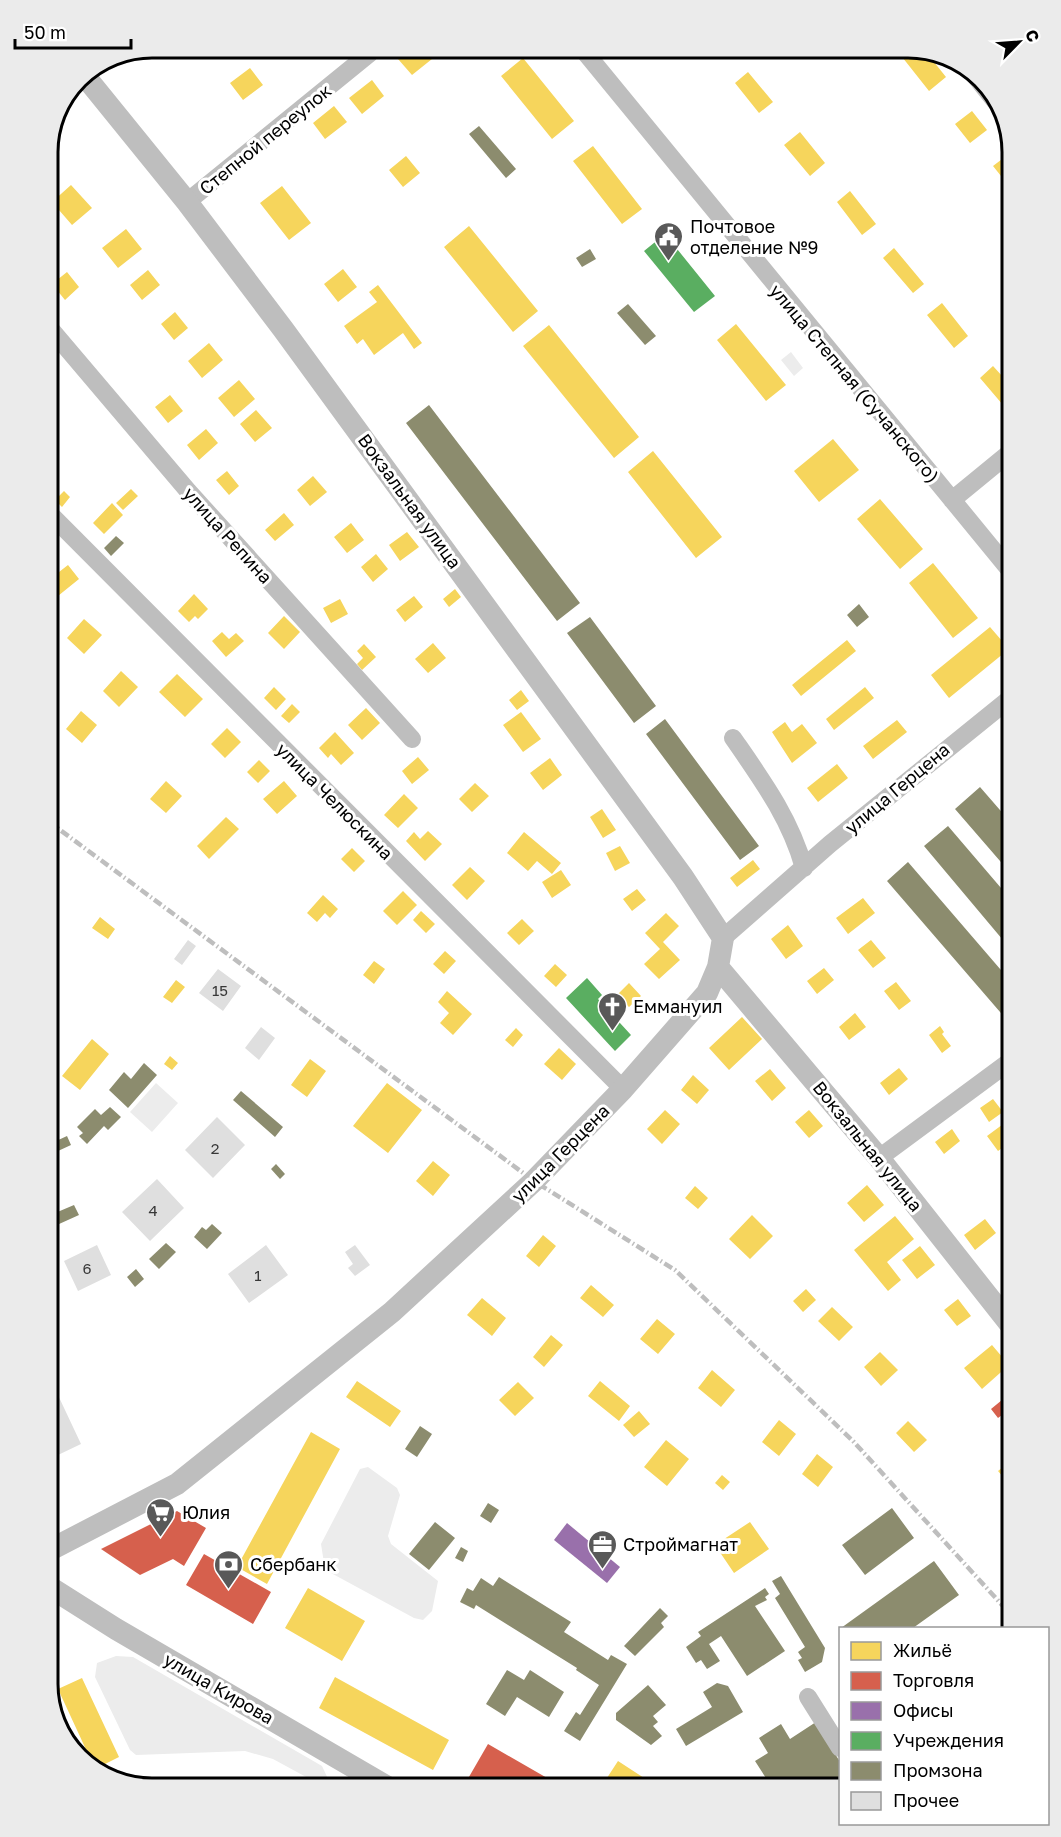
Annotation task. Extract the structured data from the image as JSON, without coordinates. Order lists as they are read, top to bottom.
{
  "streets": {
    "main road": ["Вокзальная улица", "улица Герцена", "улица Кирова"],
    "street": [
      "Степной переулок",
      "улица Степная (Сучанского)",
      "улица Репина",
      "улица Челюскина"
    ]
  },
  "crossings": [
    ["Степной переулок", "Вокзальная улица"],
    ["Вокзальная улица", "улица Герцена"],
    ["улица Герцена", "улица Челюскина"]
  ],
  "places": {
    "public building": ["Почтовое отделение №9"],
    "church": ["Еммануил"],
    "supermarket": ["Юлия"],
    "office": ["Строймагнат"],
    "bank": ["Сбербанк"]
  },
  "house_numbers": [
    "15",
    "2",
    "4",
    "6",
    "1"
  ],
  "legend": [
    "Жильё",
    "Торговля",
    "Офисы",
    "Учреждения",
    "Промзона",
    "Прочее"
  ],
  "scale_bar": "50 m",
  "north": "top right"
}
